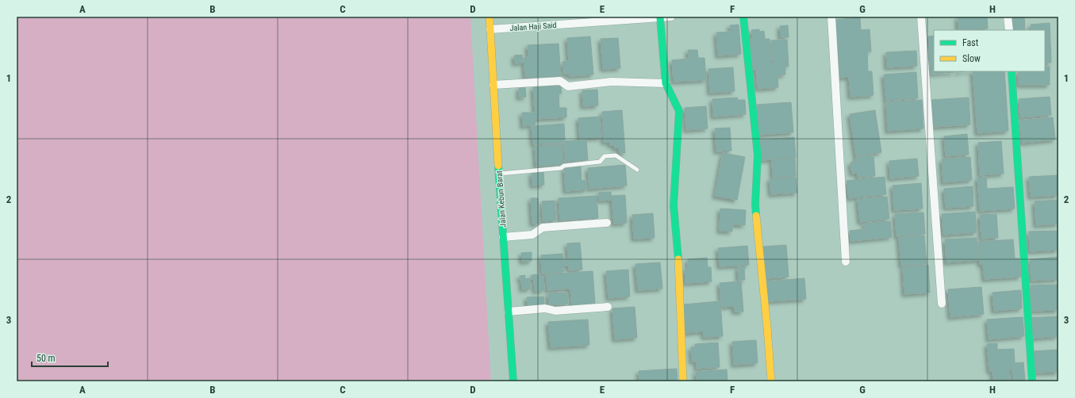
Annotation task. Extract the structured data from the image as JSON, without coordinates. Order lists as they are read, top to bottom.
{
  "streets": {
    "street": ["Jalan Haji Said", "Jalan Kebun Barat"]
  },
  "crossings": [
    ["Jalan Haji Said", "Jalan Kebun Barat"]
  ],
  "legend": ["Fast", "Slow"],
  "scale_bar": "50 m",
  "grid": {
    "columns": [
      "A",
      "B",
      "C",
      "D",
      "E",
      "F",
      "G",
      "H"
    ],
    "rows": ["1", "2", "3"]
  }
}
